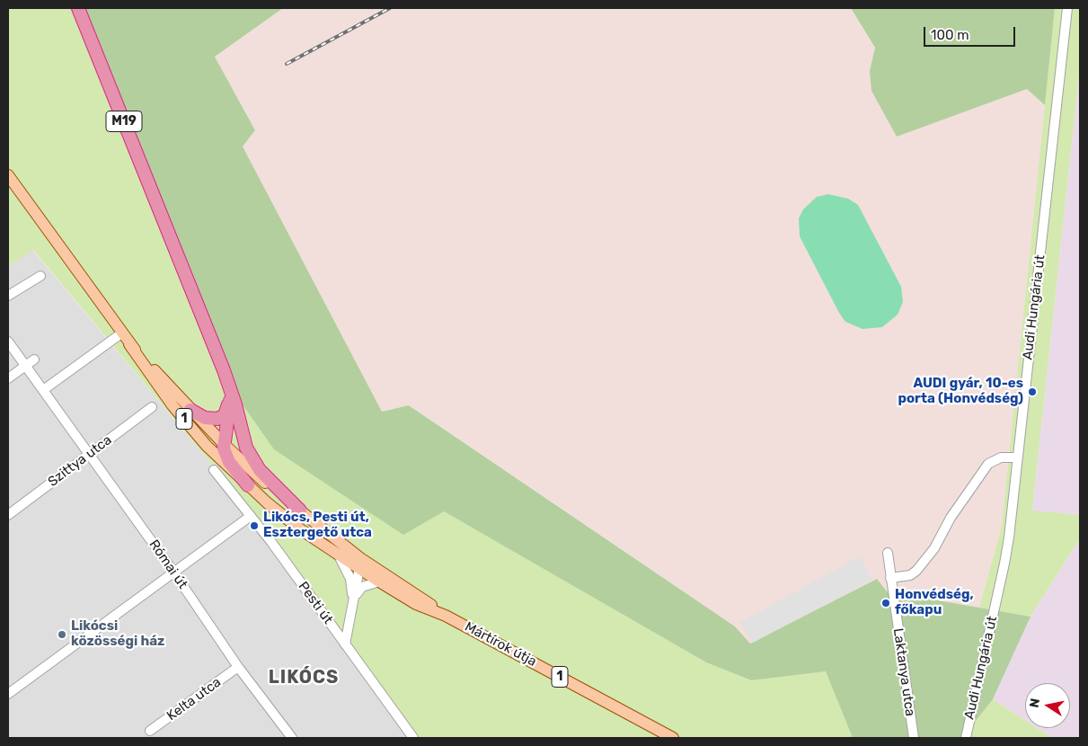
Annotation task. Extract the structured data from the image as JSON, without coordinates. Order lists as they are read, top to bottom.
{
  "streets": {
    "highway": ["M19"],
    "main road": ["1", "Mártírok útja"],
    "street": [
      "Audi Hungária út",
      "Szittya utca",
      "Római út",
      "Pesti út",
      "Laktanya utca",
      "Kelta utca"
    ]
  },
  "crossings": [
    ["1", "Mártírok útja"],
    ["Szittya utca", "Római út"],
    ["Római út", "Kelta utca"]
  ],
  "districts": ["LIKÓCS"],
  "places": [
    "AUDI gyár, 10-es porta (Honvédség)",
    "Likócs, Pesti út, Esztergető utca",
    "Honvédség, főkapu",
    "Likócsi közösségi ház"
  ],
  "scale_bar": "100 m",
  "north": "left"
}
